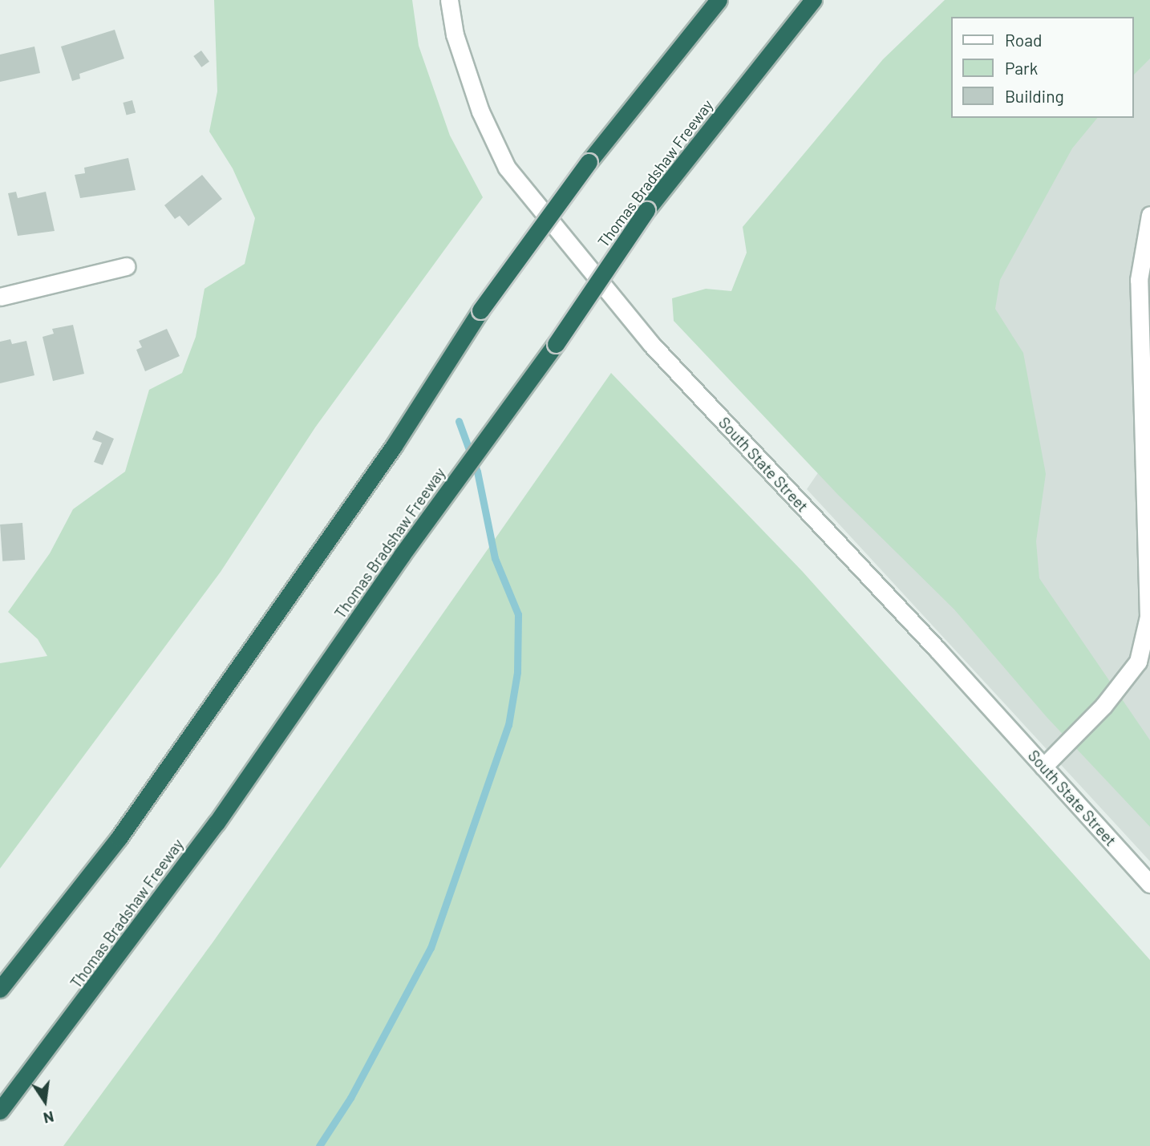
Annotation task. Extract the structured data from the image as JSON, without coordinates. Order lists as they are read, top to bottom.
{
  "streets": {
    "highway": ["Thomas Bradshaw Freeway"],
    "street": ["South State Street"]
  },
  "legend": ["Road", "Park", "Building"],
  "north": "bottom"
}
